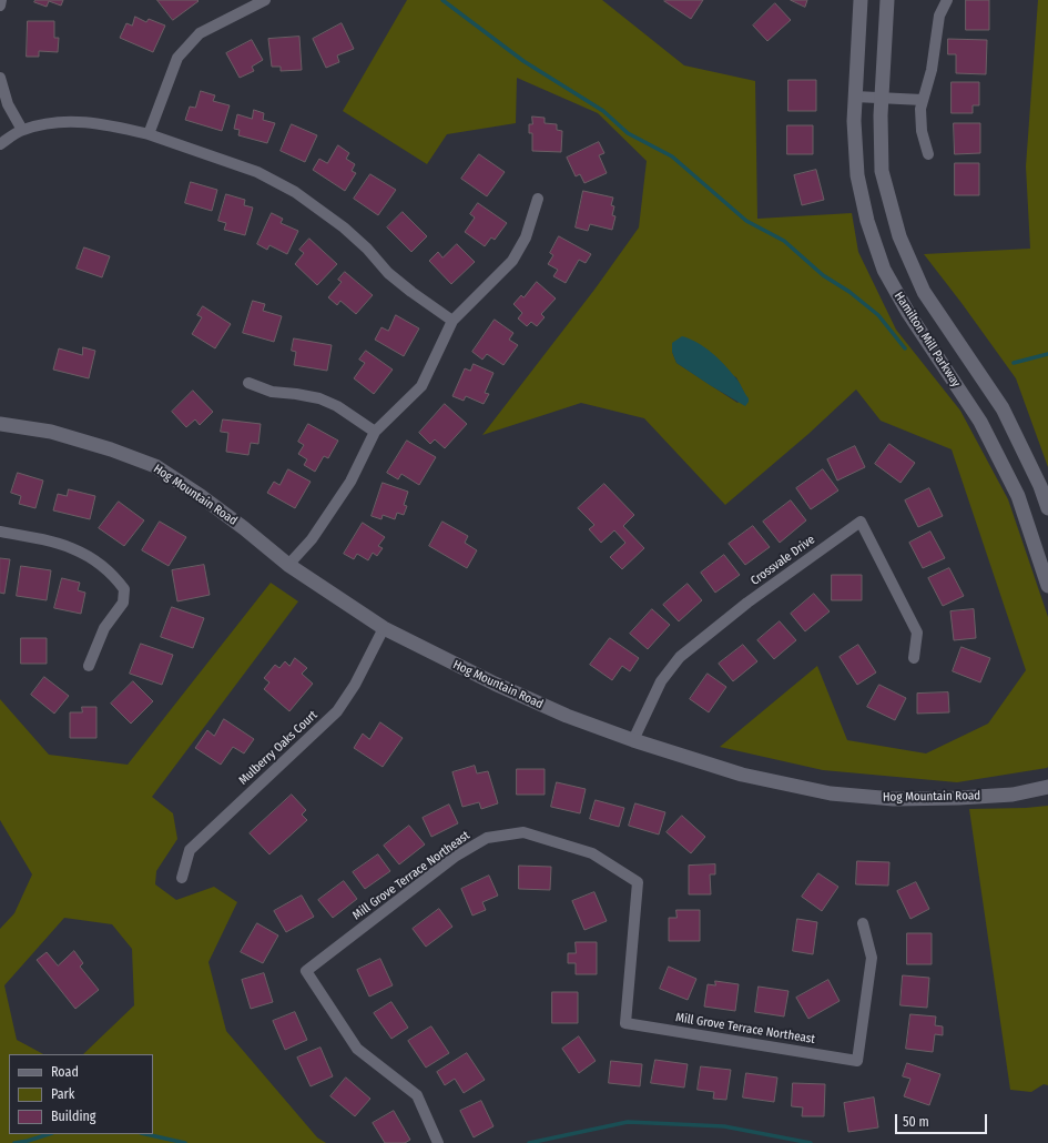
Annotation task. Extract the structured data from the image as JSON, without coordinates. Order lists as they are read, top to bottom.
{
  "streets": {
    "street": [
      "Hamilton Mill Parkway",
      "Hog Mountain Road",
      "Crossvale Drive",
      "Mulberry Oaks Court",
      "Mill Grove Terrace Northeast"
    ]
  },
  "crossings": [
    ["Hog Mountain Road", "Crossvale Drive"],
    ["Hog Mountain Road", "Mulberry Oaks Court"]
  ],
  "legend": ["Road", "Park", "Building"],
  "scale_bar": "50 m"
}
